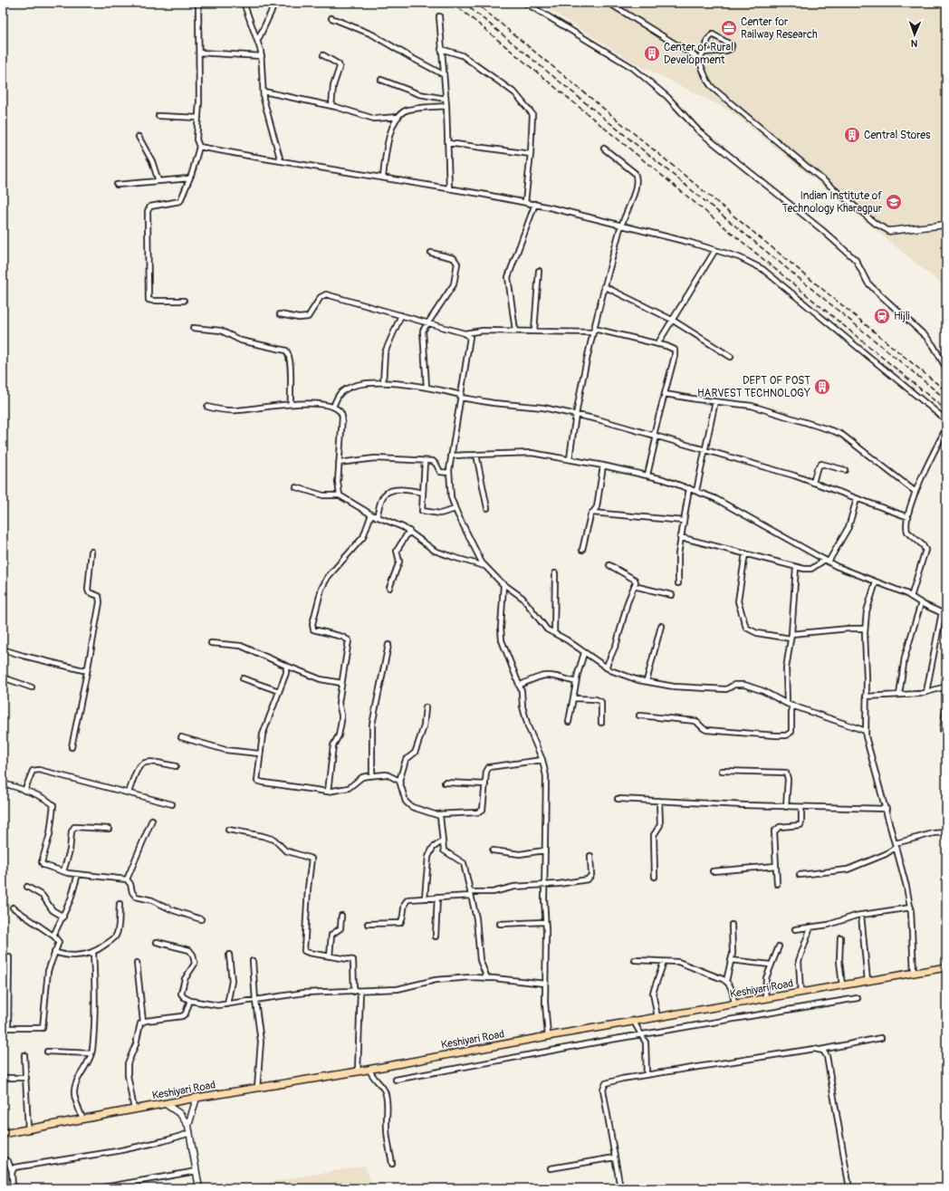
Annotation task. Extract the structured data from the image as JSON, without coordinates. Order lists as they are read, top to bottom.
{
  "streets": {
    "main road": ["Keshiyari Road"]
  },
  "places": {
    "office": ["Center for Railway Research"],
    "building": ["Center of Rural Development", "Central Stores", "DEPT OF POST HARVEST TECHNOLOGY"],
    "school or university": ["Indian Institute of Technology Kharagpur"],
    "station": ["Hijli"]
  },
  "north": "bottom"
}
